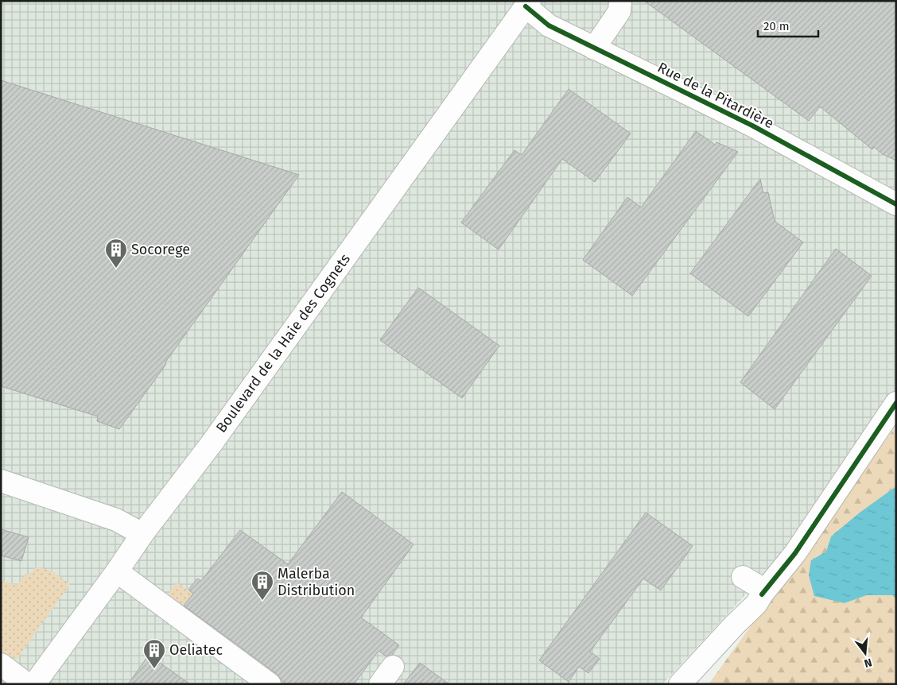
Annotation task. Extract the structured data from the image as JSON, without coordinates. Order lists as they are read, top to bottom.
{
  "streets": {
    "main road": ["Rue de la Pitardière", "Boulevard de la Haie des Cognets"]
  },
  "crossings": [
    ["Rue de la Pitardière", "Boulevard de la Haie des Cognets"]
  ],
  "places": {
    "building": ["Socorege", "Malerba Distribution", "Oeliatec"]
  },
  "scale_bar": "20 m",
  "north": "bottom"
}
